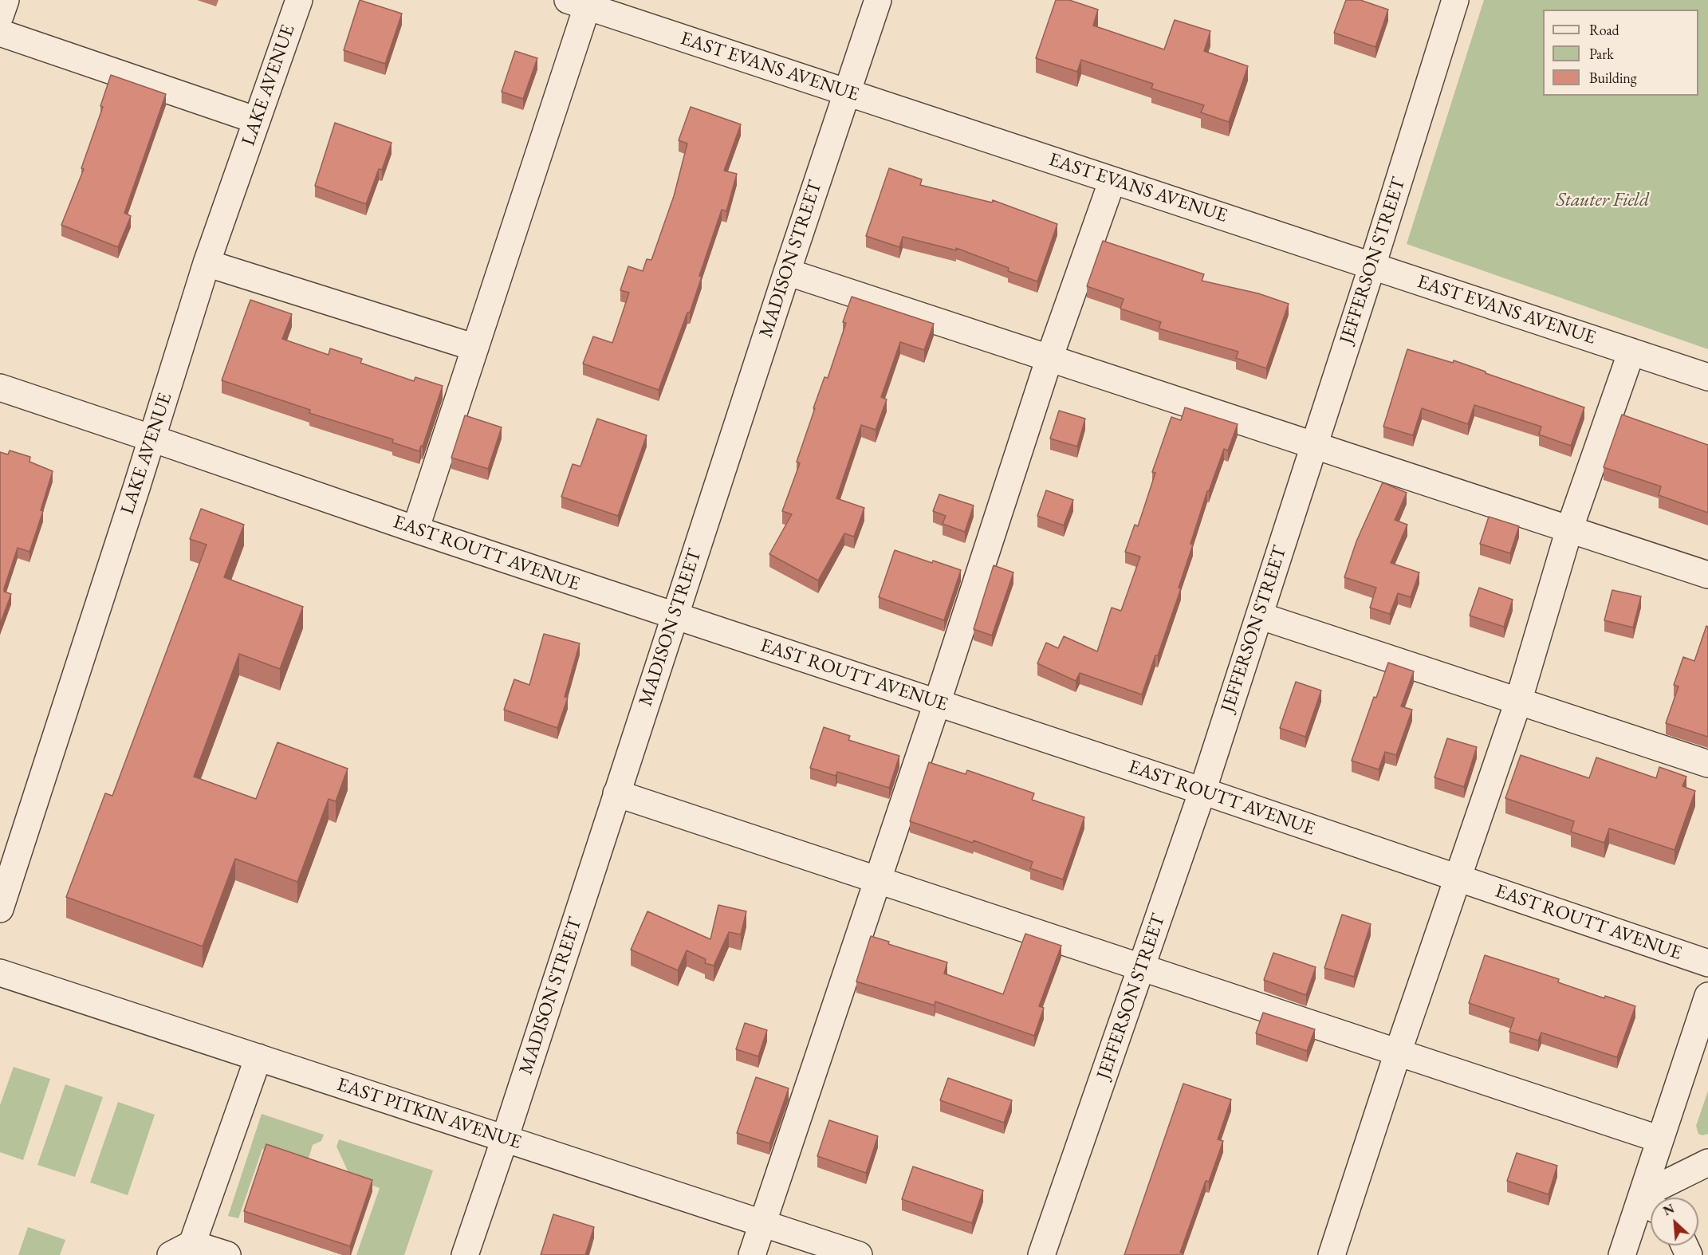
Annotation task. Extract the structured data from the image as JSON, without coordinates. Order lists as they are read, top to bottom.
{
  "streets": {
    "street": [
      "EAST EVANS AVENUE",
      "LAKE AVENUE",
      "MADISON STREET",
      "JEFFERSON STREET",
      "EAST ROUTT AVENUE",
      "EAST PITKIN AVENUE"
    ]
  },
  "crossings": [
    ["EAST EVANS AVENUE", "MADISON STREET"],
    ["EAST EVANS AVENUE", "JEFFERSON STREET"],
    ["LAKE AVENUE", "EAST ROUTT AVENUE"],
    ["MADISON STREET", "EAST ROUTT AVENUE"],
    ["MADISON STREET", "EAST PITKIN AVENUE"],
    ["JEFFERSON STREET", "EAST ROUTT AVENUE"]
  ],
  "parks": ["Stauter Field"],
  "legend": ["Road", "Park", "Building"],
  "north": "top left"
}
